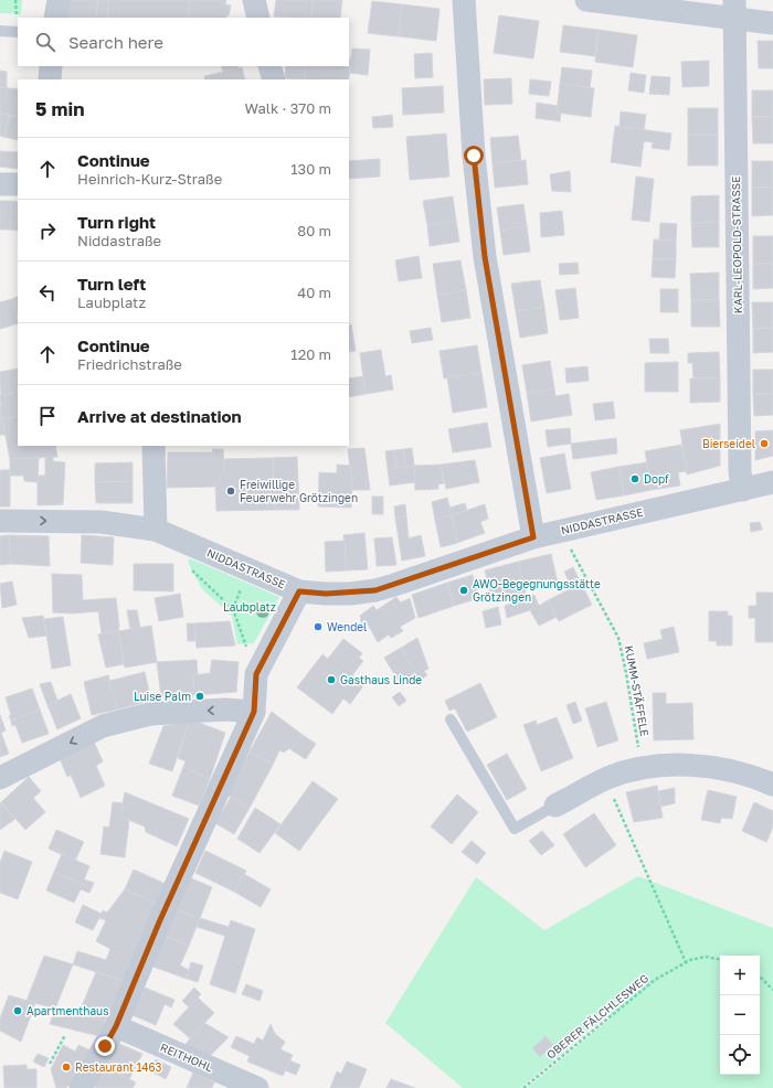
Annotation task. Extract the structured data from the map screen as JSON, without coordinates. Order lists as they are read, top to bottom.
{
  "streets": {
    "street": ["KARL-LEOPOLD-STRASSE", "NIDDASTRASSE", "REITHOHL"],
    "path": ["KUMM-STÄFFELE", "OBERER FÄLCHLESWEG"]
  },
  "crossings": [
    ["KARL-LEOPOLD-STRASSE", "NIDDASTRASSE"]
  ],
  "parks": ["Laubplatz"],
  "places": [
    "Bierseidel",
    "Dopf",
    "Freiwillige Feuerwehr Grötzingen",
    "AWO-Begegnungsstätte Grötzingen",
    "Wendel",
    "Gasthaus Linde",
    "Luise Palm",
    "Apartmenthaus",
    "Restaurant 1463"
  ],
  "page": {
    "search": "Search here",
    "heading": ["5 min", "Walk · 370 m"],
    "list": [
      ["Continue", "Heinrich-Kurz-Straße", "130 m"],
      ["Turn right", "Niddastraße", "80 m"],
      ["Turn left", "Laubplatz", "40 m"],
      ["Continue", "Friedrichstraße", "120 m"],
      "Arrive at destination"
    ],
    "map_buttons": ["+", "−"]
  }
}
